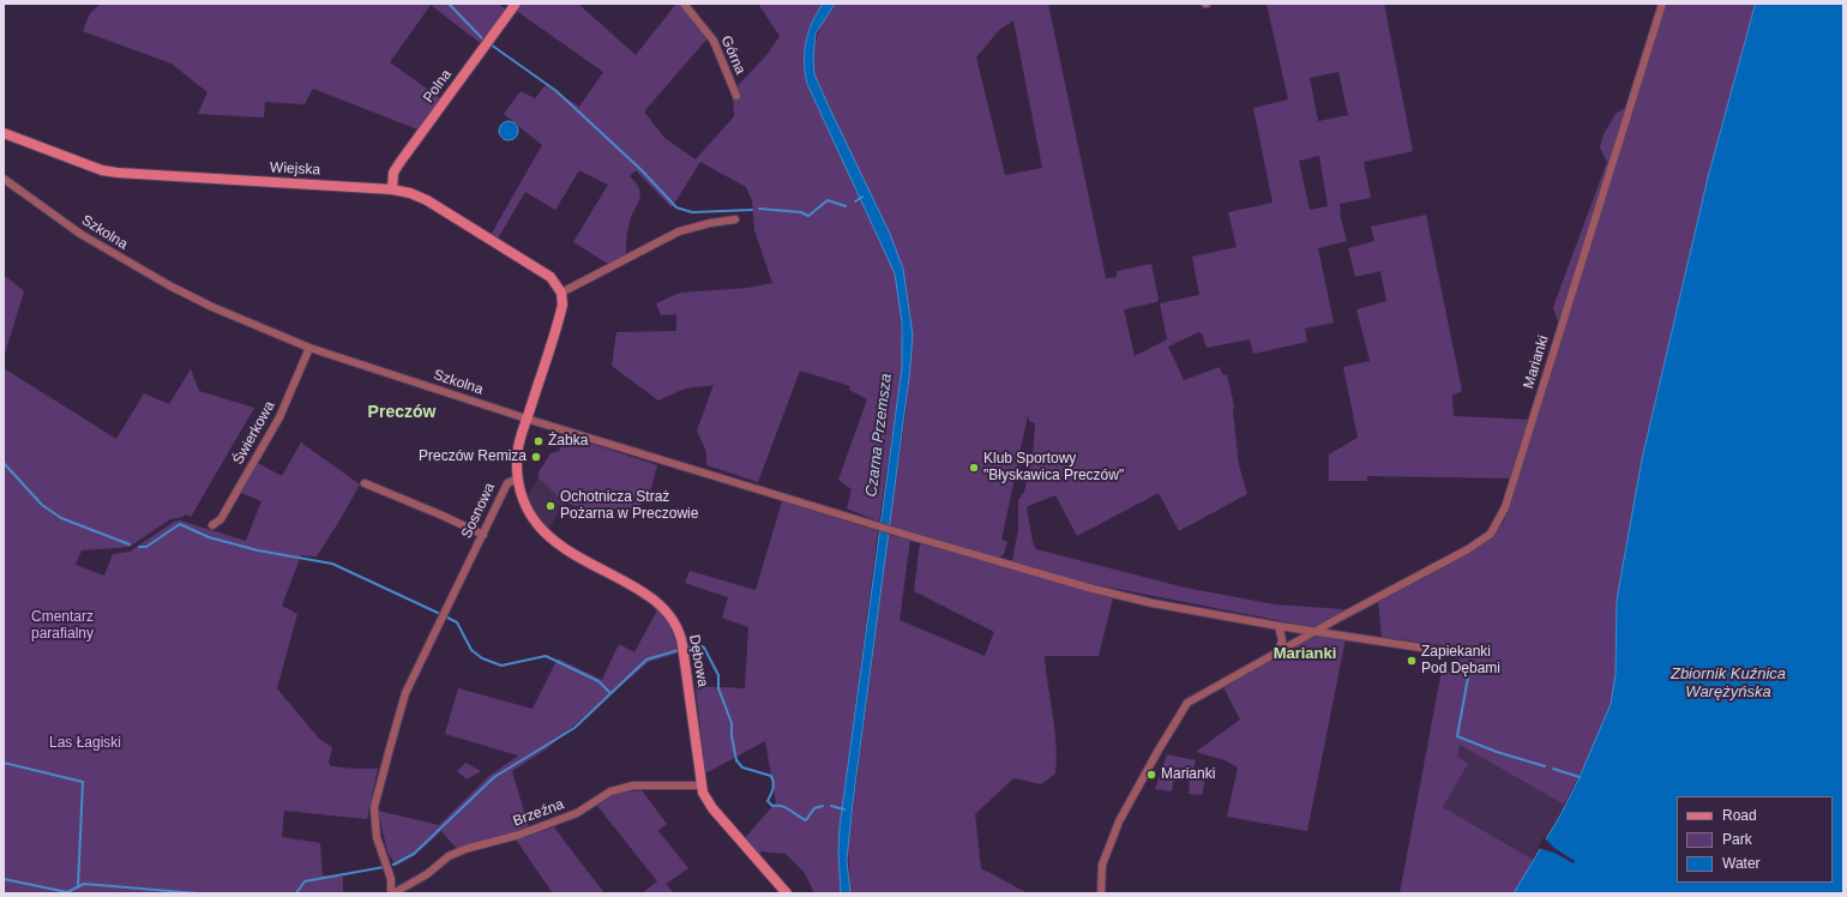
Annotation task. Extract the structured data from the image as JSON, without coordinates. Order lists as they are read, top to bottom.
{
  "streets": {
    "street": [
      "Górna",
      "Polna",
      "Wiejska",
      "Szkolna",
      "Marianki",
      "Świerkowa",
      "Sosnowa",
      "Dębowa",
      "Brzeźna"
    ]
  },
  "crossings": [
    ["Polna", "Wiejska"],
    ["Wiejska", "Sosnowa"],
    ["Szkolna", "Świerkowa"],
    ["Szkolna", "Sosnowa"],
    ["Sosnowa", "Dębowa"],
    ["Sosnowa", "Brzeźna"],
    ["Dębowa", "Brzeźna"]
  ],
  "districts": ["Preczów", "Marianki"],
  "water": ["Czarna Przemsza", "Zbiornik Kuźnica Warężyńska"],
  "parks": ["Cmentarz parafialny", "Las Łagiski"],
  "places": [
    "Żabka",
    "Preczów Remiza",
    "Klub Sportowy \"Błyskawica Preczów\"",
    "Ochotnicza Straż Pożarna w Preczowie",
    "Zapiekanki Pod Dębami",
    "Marianki"
  ],
  "legend": ["Road", "Park", "Water"]
}
